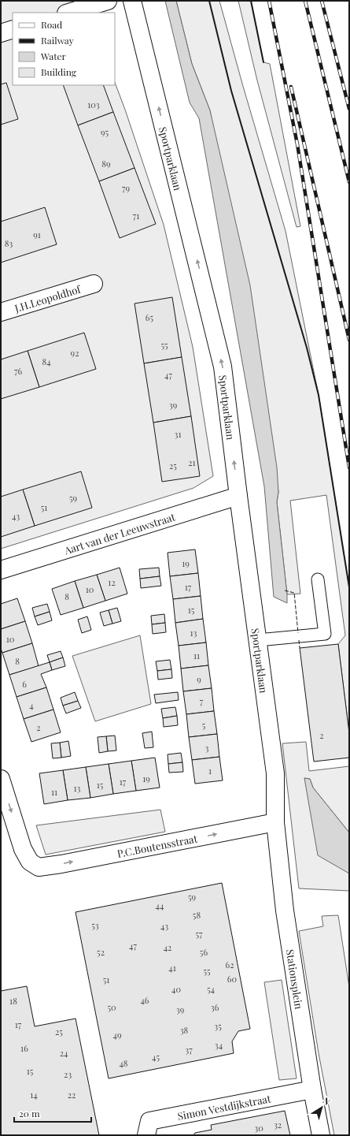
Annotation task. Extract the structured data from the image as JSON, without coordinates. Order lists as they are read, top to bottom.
{
  "streets": {
    "street": [
      "Sportparklaan",
      "J.H.Leopoldhof",
      "Aart van der Leeuwstraat",
      "P.C.Boutensstraat",
      "Stationsplein",
      "Simon Vestdijkstraat"
    ]
  },
  "crossings": [
    ["Sportparklaan", "Aart van der Leeuwstraat"],
    ["Sportparklaan", "P.C.Boutensstraat"],
    ["Sportparklaan", "Stationsplein"],
    ["P.C.Boutensstraat", "Stationsplein"],
    ["Stationsplein", "Simon Vestdijkstraat"]
  ],
  "one_way": ["Sportparklaan", "P.C.Boutensstraat"],
  "house_numbers": [
    "103",
    "95",
    "89",
    "79",
    "71",
    "91",
    "83",
    "65",
    "55",
    "92",
    "84",
    "76",
    "47",
    "39",
    "31",
    "21",
    "25",
    "59",
    "51",
    "43",
    "19",
    "12",
    "17",
    "10",
    "8",
    "15",
    "13",
    "10",
    "11",
    "8",
    "9",
    "6",
    "7",
    "4",
    "5",
    "2",
    "2",
    "3",
    "1",
    "19",
    "17",
    "15",
    "13",
    "11",
    "59",
    "44",
    "58",
    "53",
    "43",
    "57",
    "47",
    "42",
    "52",
    "56",
    "62",
    "41",
    "55",
    "60",
    "51",
    "40",
    "54",
    "46",
    "18",
    "50",
    "36",
    "39",
    "17",
    "35",
    "38",
    "25",
    "49",
    "34",
    "16",
    "37",
    "24",
    "45",
    "48",
    "15",
    "23",
    "14",
    "22",
    "32",
    "30"
  ],
  "legend": [
    "Road",
    "Railway",
    "Water",
    "Building"
  ],
  "scale_bar": "20 m",
  "north": "top right"
}
